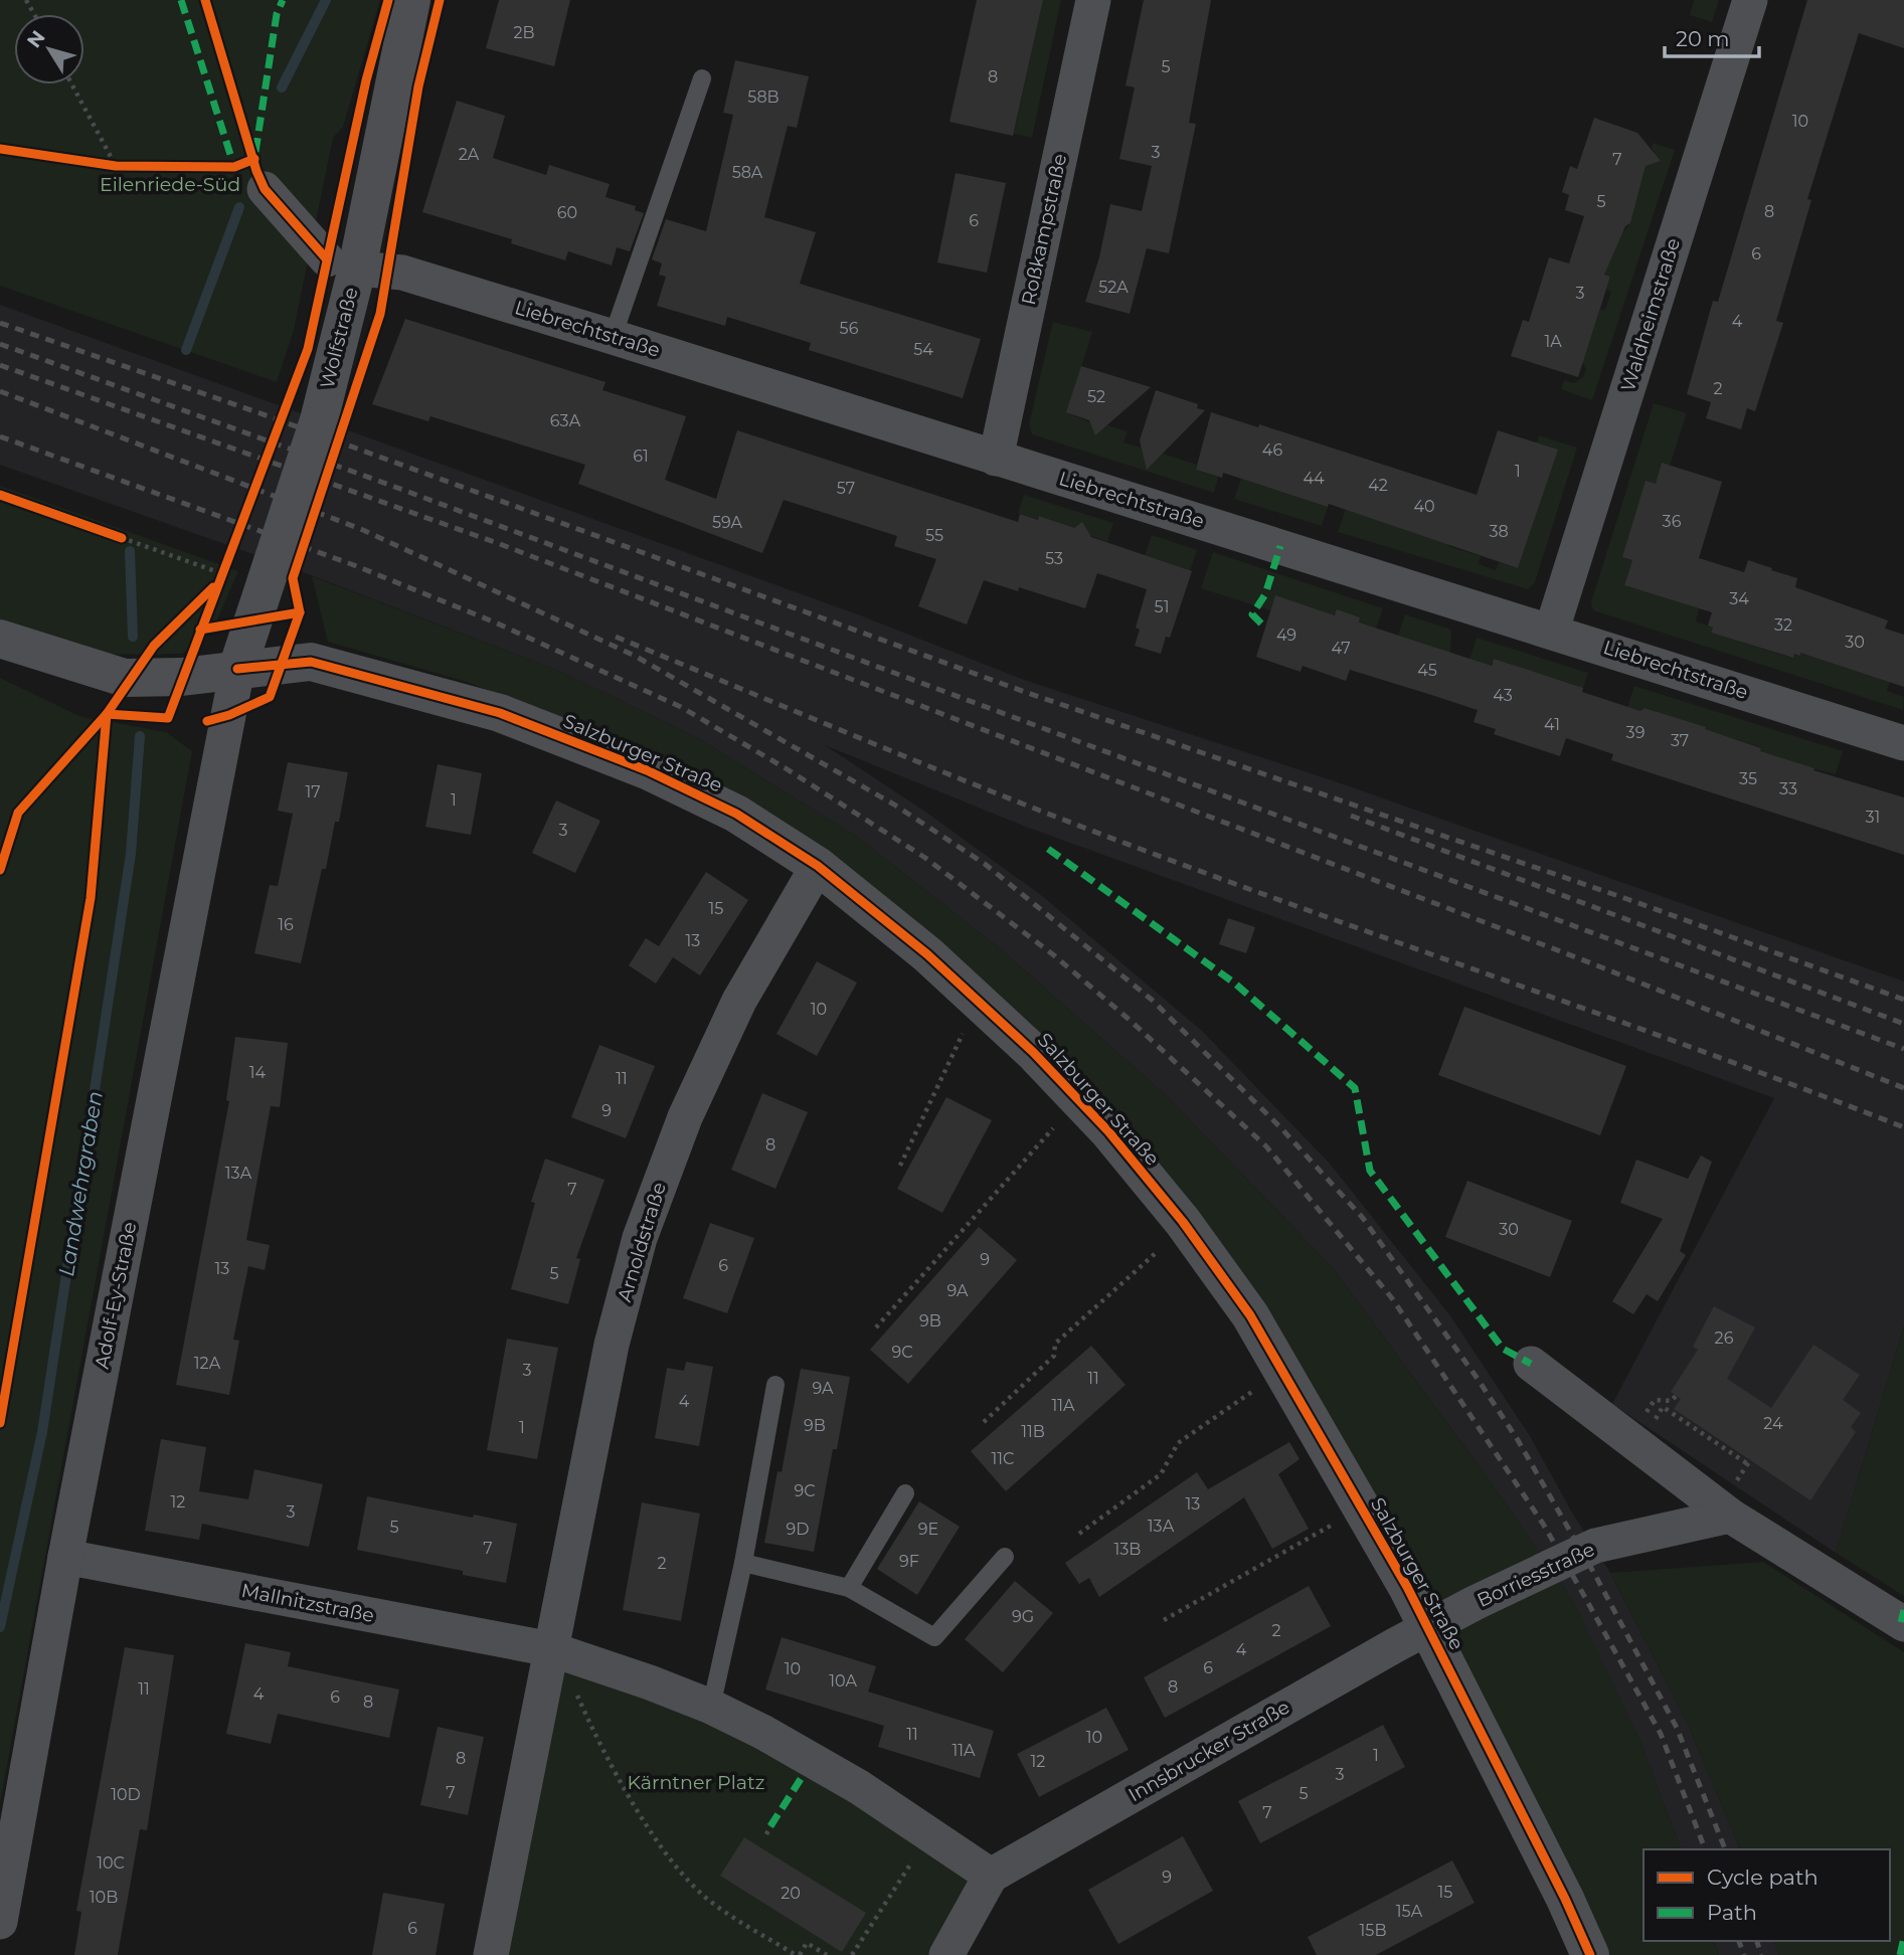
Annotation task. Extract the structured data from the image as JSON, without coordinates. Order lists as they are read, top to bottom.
{
  "streets": {
    "street": [
      "Roßkampstraße",
      "Waldheimstraße",
      "Liebrechtstraße",
      "Wolfstraße",
      "Salzburger Straße",
      "Arnoldstraße",
      "Adolf-Ey-Straße",
      "Borriesstraße",
      "Mallnitzstraße",
      "Innsbrucker Straße"
    ]
  },
  "crossings": [
    ["Roßkampstraße", "Liebrechtstraße"],
    ["Waldheimstraße", "Liebrechtstraße"],
    ["Liebrechtstraße", "Wolfstraße"],
    ["Wolfstraße", "Salzburger Straße"],
    ["Wolfstraße", "Adolf-Ey-Straße"],
    ["Salzburger Straße", "Arnoldstraße"],
    ["Salzburger Straße", "Adolf-Ey-Straße"],
    ["Salzburger Straße", "Borriesstraße"],
    ["Salzburger Straße", "Innsbrucker Straße"],
    ["Arnoldstraße", "Mallnitzstraße"],
    ["Adolf-Ey-Straße", "Mallnitzstraße"],
    ["Borriesstraße", "Innsbrucker Straße"]
  ],
  "water": ["Landwehrgraben"],
  "parks": ["Eilenriede-Süd", "Kärntner Platz"],
  "house_numbers": [
    "2B",
    "5",
    "8",
    "58B",
    "10",
    "3",
    "2A",
    "7",
    "58A",
    "5",
    "8",
    "60",
    "6",
    "6",
    "52A",
    "3",
    "4",
    "56",
    "1A",
    "54",
    "2",
    "52",
    "63A",
    "46",
    "61",
    "1",
    "44",
    "42",
    "57",
    "40",
    "36",
    "59A",
    "38",
    "55",
    "53",
    "34",
    "51",
    "32",
    "49",
    "30",
    "47",
    "45",
    "43",
    "41",
    "39",
    "37",
    "35",
    "33",
    "17",
    "1",
    "31",
    "3",
    "15",
    "16",
    "13",
    "10",
    "14",
    "11",
    "9",
    "8",
    "13A",
    "7",
    "30",
    "9",
    "6",
    "13",
    "5",
    "9A",
    "9B",
    "26",
    "9C",
    "12A",
    "3",
    "11",
    "9A",
    "4",
    "11A",
    "24",
    "9B",
    "1",
    "11B",
    "11C",
    "9C",
    "12",
    "13",
    "3",
    "13A",
    "5",
    "9D",
    "9E",
    "7",
    "13B",
    "9F",
    "2",
    "9G",
    "2",
    "4",
    "6",
    "10",
    "10A",
    "8",
    "11",
    "4",
    "6",
    "8",
    "11",
    "10",
    "11A",
    "1",
    "8",
    "12",
    "3",
    "7",
    "5",
    "10D",
    "7",
    "10C",
    "9",
    "15",
    "20",
    "10B",
    "15A",
    "6",
    "15B"
  ],
  "legend": ["Cycle path", "Path"],
  "scale_bar": "20 m",
  "north": "top left"
}
